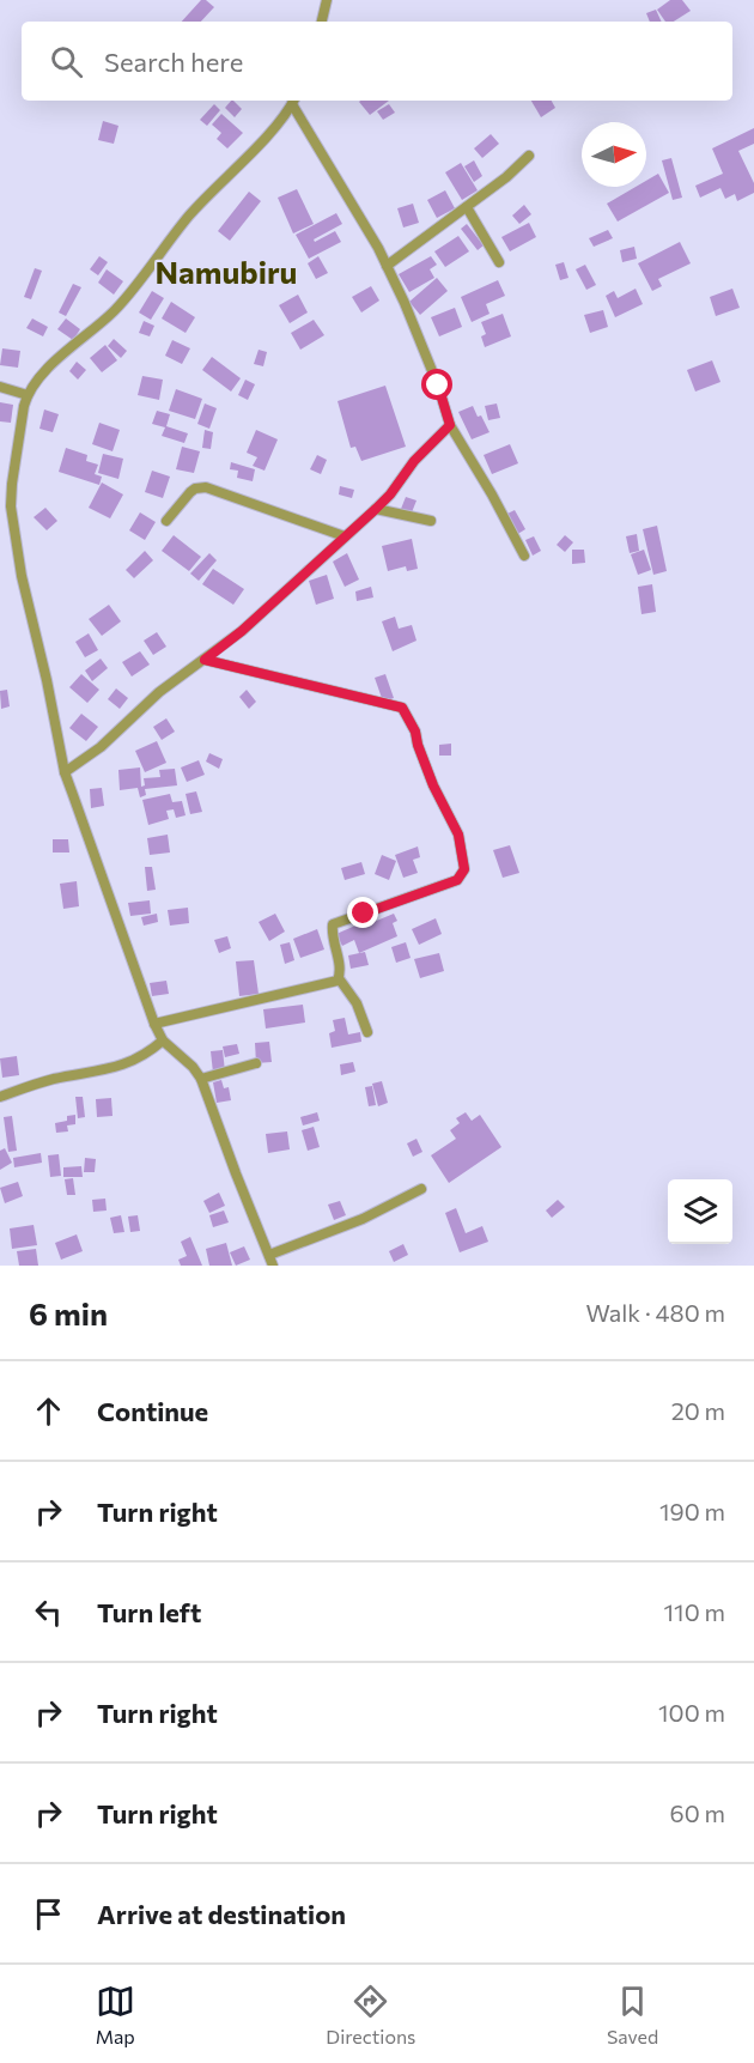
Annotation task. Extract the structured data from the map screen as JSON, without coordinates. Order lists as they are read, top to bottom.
{
  "districts": ["Namubiru"],
  "north": "right",
  "page": {
    "search": "Search here",
    "heading": ["6 min", "Walk · 480 m"],
    "list": [
      ["Continue", "20 m"],
      ["Turn right", "190 m"],
      ["Turn left", "110 m"],
      ["Turn right", "100 m"],
      ["Turn right", "60 m"],
      "Arrive at destination"
    ],
    "nav": ["Map", "Directions", "Saved"]
  }
}
